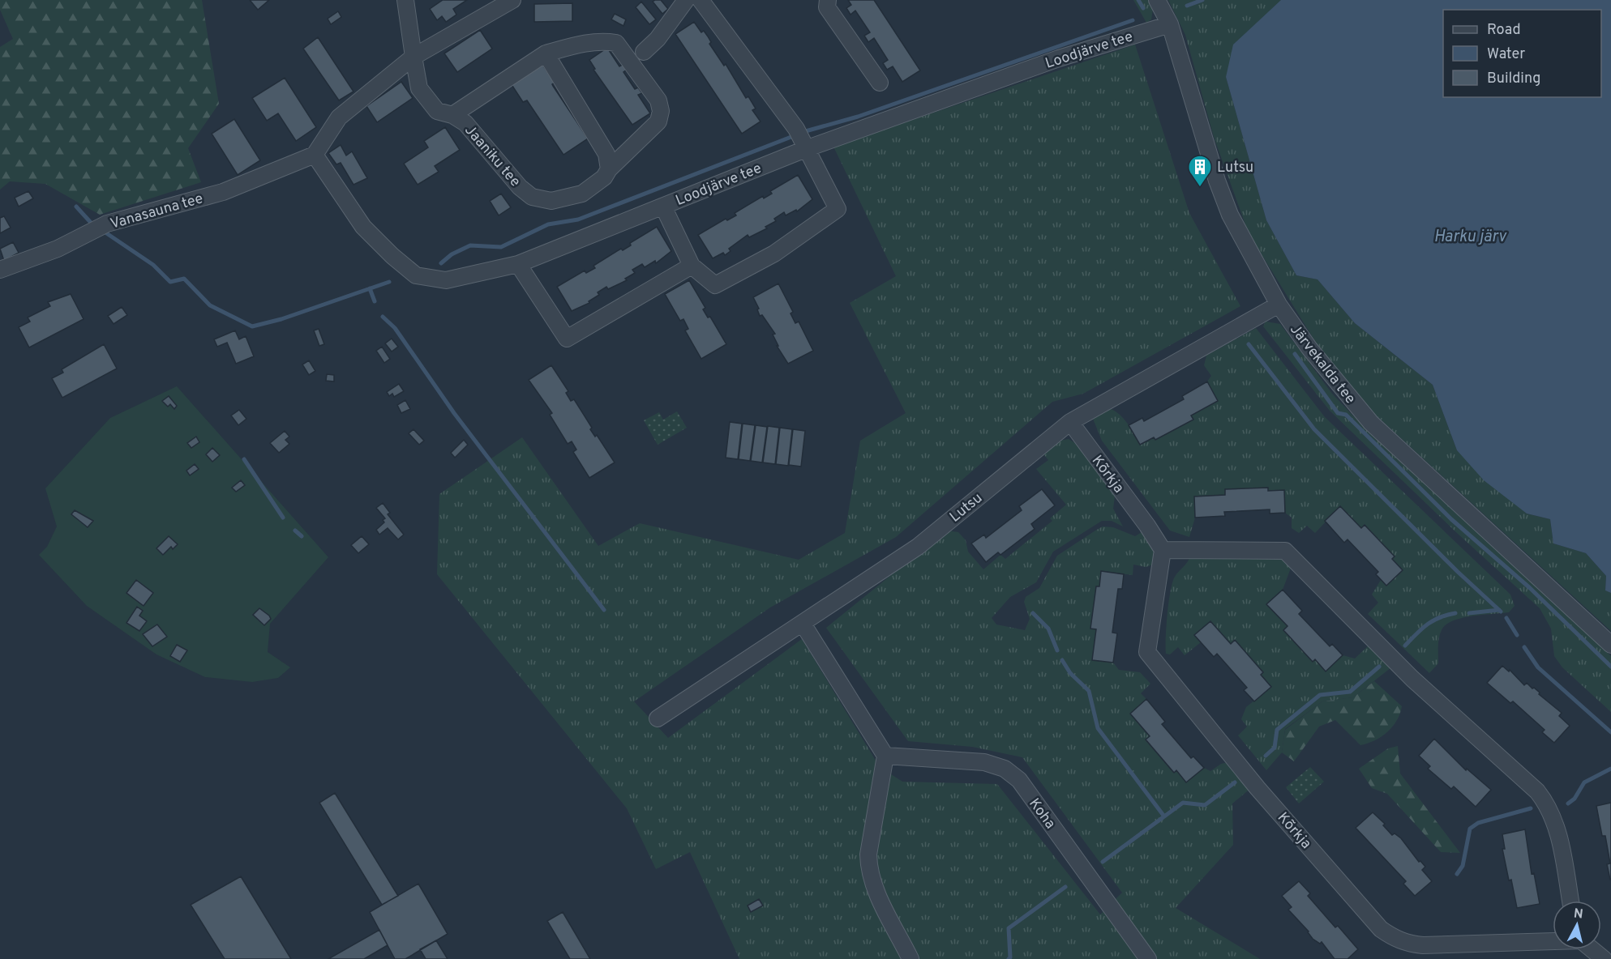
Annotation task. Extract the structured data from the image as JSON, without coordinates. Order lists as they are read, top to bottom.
{
  "streets": {
    "street": [
      "Loodjärve tee",
      "Jaaniku tee",
      "Vanasauna tee",
      "Järvekalda tee",
      "Kõrkja",
      "Lutsu",
      "Koha"
    ]
  },
  "crossings": [
    ["Loodjärve tee", "Vanasauna tee"],
    ["Loodjärve tee", "Järvekalda tee"],
    ["Järvekalda tee", "Lutsu"],
    ["Kõrkja", "Lutsu"]
  ],
  "water": ["Harku järv"],
  "places": {
    "building": ["Lutsu"]
  },
  "legend": ["Road", "Water", "Building"],
  "north": "top"
}
